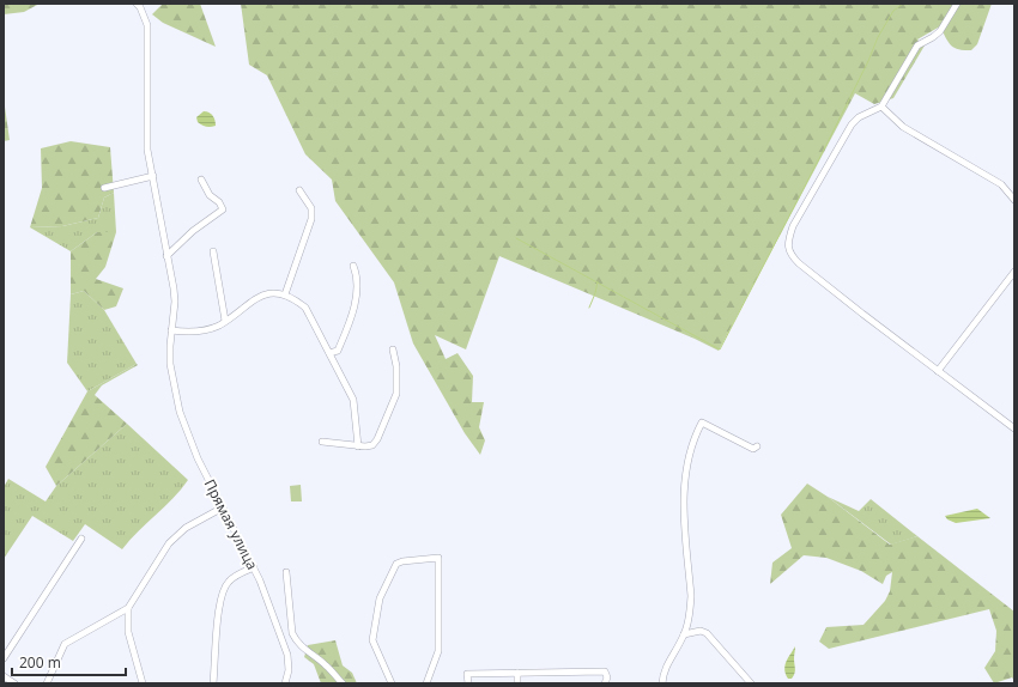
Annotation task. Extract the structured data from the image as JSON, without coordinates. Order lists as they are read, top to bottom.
{
  "streets": {
    "street": ["Прямая улица"]
  },
  "scale_bar": "200 m"
}
